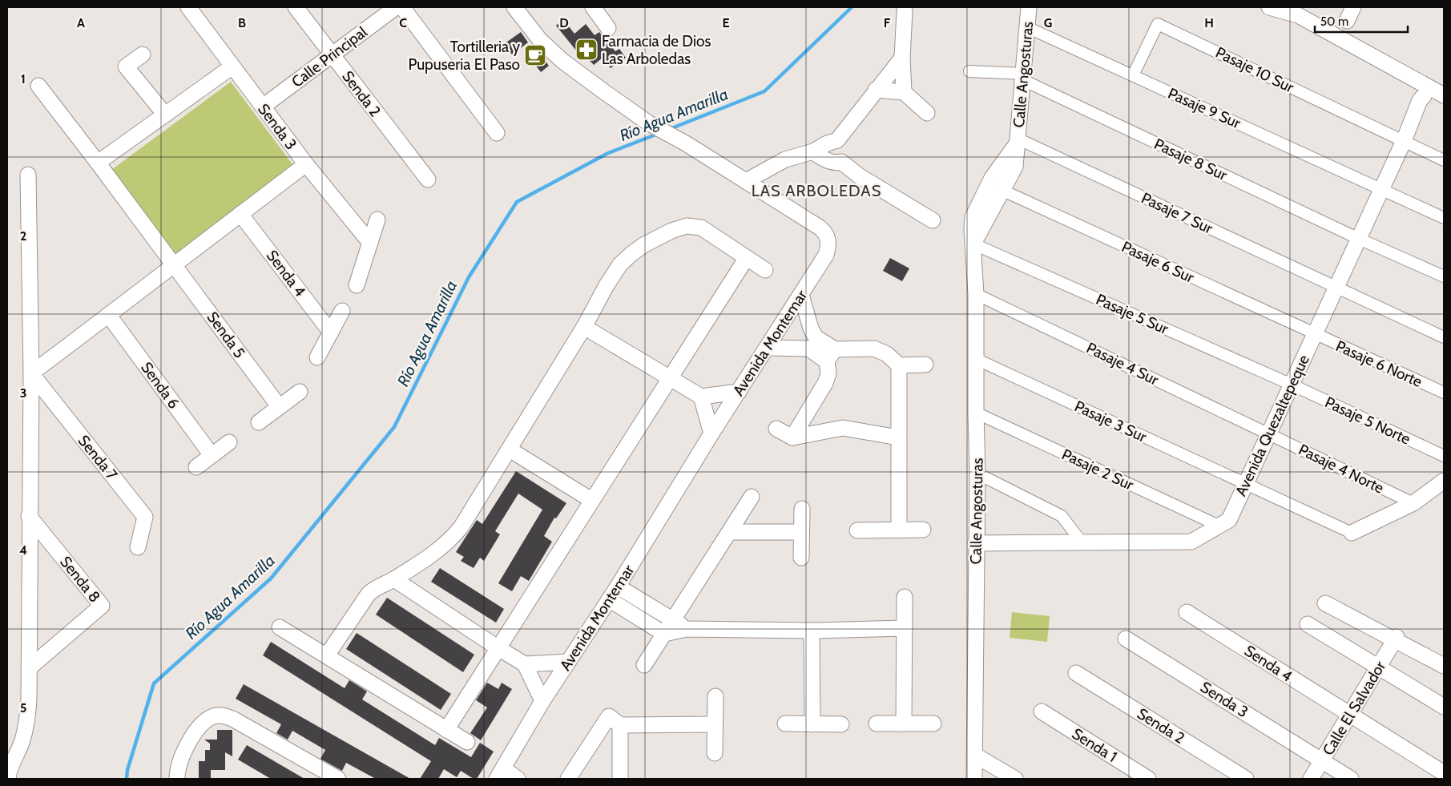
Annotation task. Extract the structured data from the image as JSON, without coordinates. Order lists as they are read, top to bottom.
{
  "streets": {
    "street": [
      "Calle Principal",
      "Pasaje 10 Sur",
      "Calle Angosturas",
      "Senda 2",
      "Pasaje 9 Sur",
      "Senda 3",
      "Pasaje 8 Sur",
      "Pasaje 7 Sur",
      "Pasaje 6 Sur",
      "Senda 4",
      "Pasaje 5 Sur",
      "Senda 5",
      "Avenida Montemar",
      "Pasaje 4 Sur",
      "Pasaje 6 Norte",
      "Senda 6",
      "Pasaje 5 Norte",
      "Pasaje 3 Sur",
      "Avenida Quezaltepeque",
      "Senda 7",
      "Pasaje 4 Norte",
      "Pasaje 2 Sur",
      "Senda 8",
      "Calle El Salvador",
      "Senda 1"
    ]
  },
  "crossings": [
    ["Calle Principal", "Senda 2"],
    ["Calle Principal", "Senda 3"],
    ["Pasaje 10 Sur", "Pasaje 9 Sur"],
    ["Pasaje 10 Sur", "Avenida Quezaltepeque"],
    ["Calle Angosturas", "Pasaje 9 Sur"],
    ["Calle Angosturas", "Pasaje 8 Sur"],
    ["Calle Angosturas", "Pasaje 7 Sur"],
    ["Calle Angosturas", "Pasaje 6 Sur"],
    ["Calle Angosturas", "Pasaje 5 Sur"],
    ["Calle Angosturas", "Pasaje 4 Sur"],
    ["Calle Angosturas", "Pasaje 3 Sur"],
    ["Calle Angosturas", "Avenida Quezaltepeque"],
    ["Calle Angosturas", "Pasaje 2 Sur"],
    ["Pasaje 9 Sur", "Avenida Quezaltepeque"],
    ["Senda 3", "Calle El Salvador"],
    ["Pasaje 8 Sur", "Avenida Quezaltepeque"],
    ["Pasaje 7 Sur", "Avenida Quezaltepeque"],
    ["Pasaje 6 Sur", "Pasaje 6 Norte"],
    ["Pasaje 6 Sur", "Avenida Quezaltepeque"],
    ["Senda 4", "Calle El Salvador"],
    ["Pasaje 5 Sur", "Pasaje 5 Norte"],
    ["Pasaje 5 Sur", "Avenida Quezaltepeque"],
    ["Pasaje 4 Sur", "Avenida Quezaltepeque"],
    ["Pasaje 4 Sur", "Pasaje 4 Norte"],
    ["Pasaje 6 Norte", "Avenida Quezaltepeque"],
    ["Pasaje 5 Norte", "Avenida Quezaltepeque"],
    ["Pasaje 3 Sur", "Avenida Quezaltepeque"],
    ["Avenida Quezaltepeque", "Pasaje 4 Norte"],
    ["Avenida Quezaltepeque", "Pasaje 2 Sur"]
  ],
  "districts": ["LAS ARBOLEDAS"],
  "water": ["Río Agua Amarilla"],
  "places": {
    "pharmacy": ["Farmacia de Dios Las Arboledas"],
    "cafe": ["Tortilleria y Pupuseria El Paso"]
  },
  "scale_bar": "50 m",
  "grid": {
    "columns": [
      "A",
      "B",
      "C",
      "D",
      "E",
      "F",
      "G",
      "H"
    ],
    "rows": [
      "1",
      "2",
      "3",
      "4",
      "5"
    ]
  }
}
